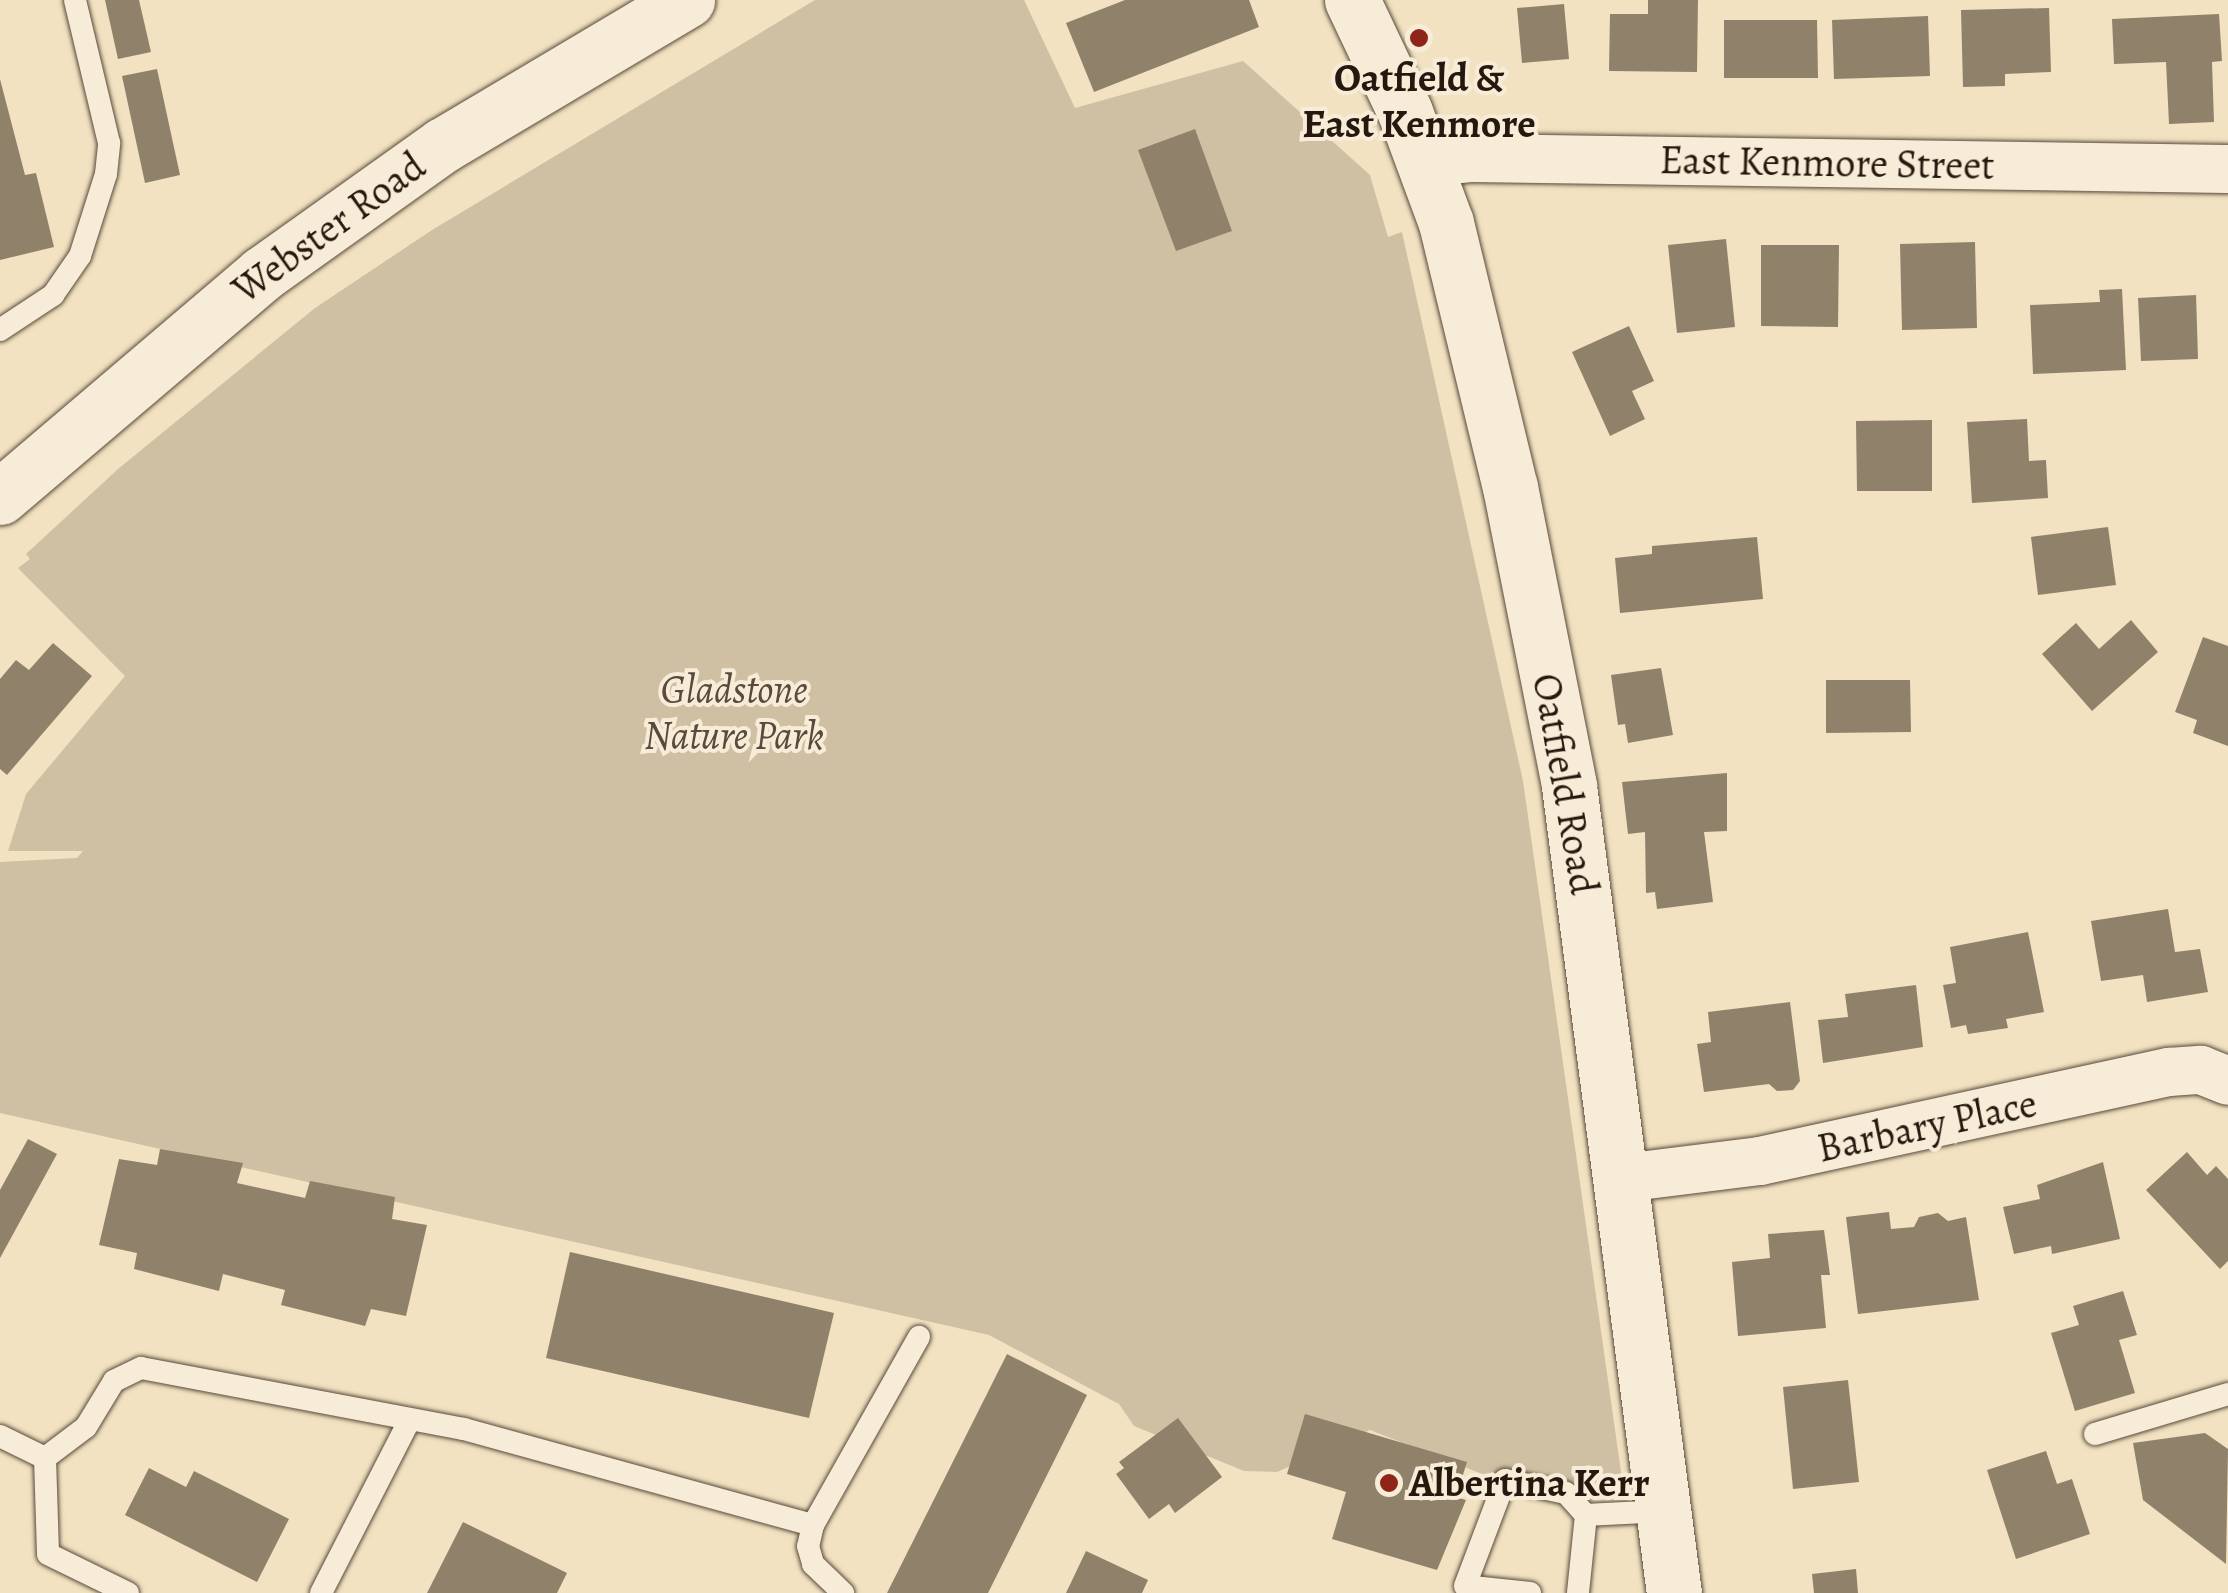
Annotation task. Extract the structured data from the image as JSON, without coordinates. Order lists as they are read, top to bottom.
{
  "streets": {
    "main road": ["Webster Road", "Oatfield Road"],
    "street": ["East Kenmore Street", "Barbary Place"]
  },
  "crossings": [
    ["East Kenmore Street", "Oatfield Road"],
    ["Oatfield Road", "Barbary Place"]
  ],
  "parks": ["Gladstone Nature Park"],
  "places": ["Oatfield & East Kenmore", "Albertina Kerr"]
}
